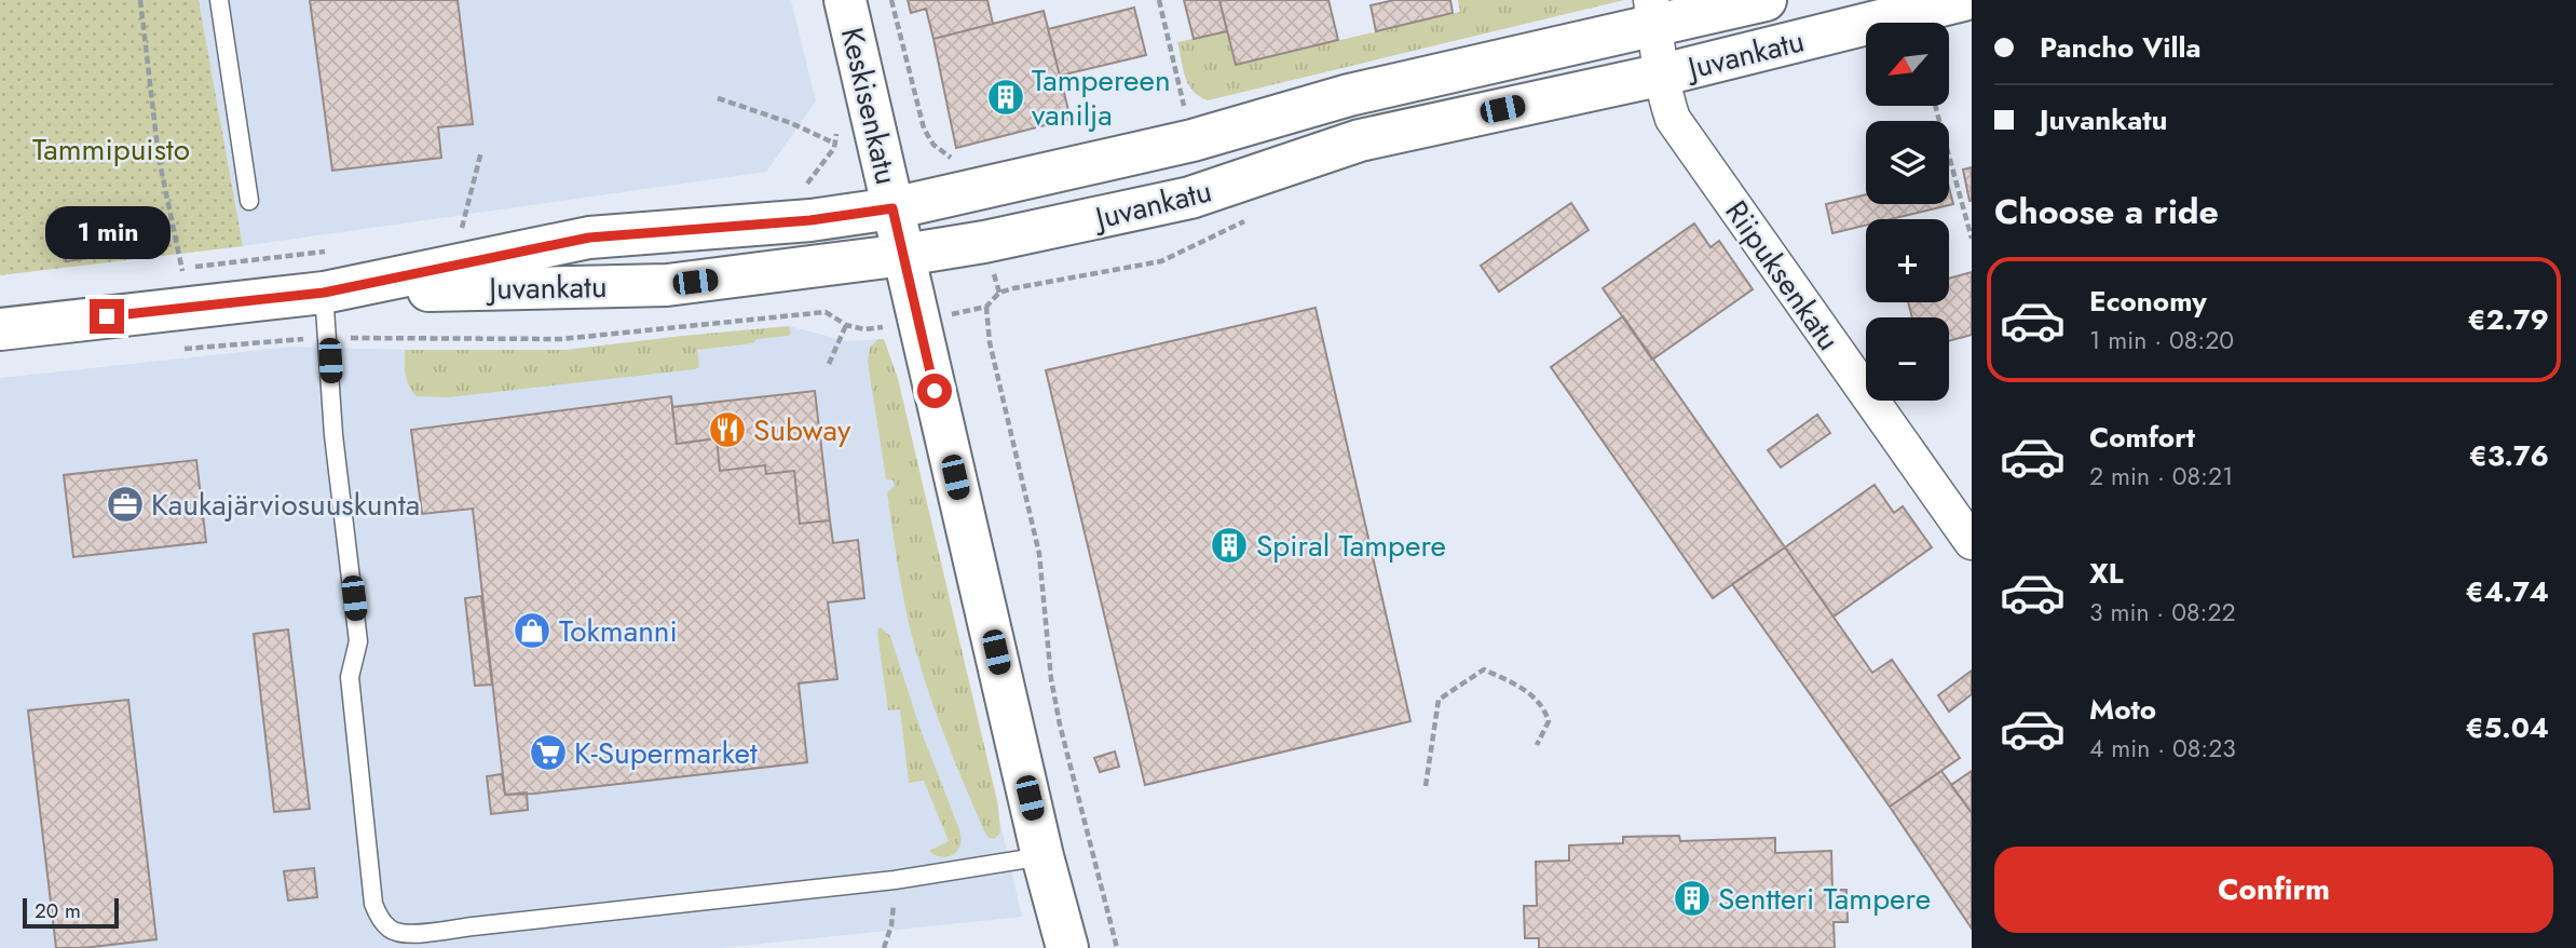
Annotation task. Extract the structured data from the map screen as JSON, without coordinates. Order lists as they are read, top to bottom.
{
  "streets": {
    "main road": ["Juvankatu", "Keskisenkatu"],
    "street": ["Riipuksenkatu"]
  },
  "crossings": [
    ["Juvankatu", "Keskisenkatu"],
    ["Juvankatu", "Riipuksenkatu"]
  ],
  "parks": ["Tammipuisto"],
  "places": {
    "building": ["Tampereen vanilja", "Spiral Tampere", "Sentteri Tampere"],
    "restaurant": ["Subway"],
    "office": ["Kaukajärviosuuskunta"],
    "shop": ["Tokmanni"],
    "supermarket": ["K-Supermarket"]
  },
  "scale_bar": "20 m",
  "north": "bottom left",
  "page": {
    "banner": ["Pancho Villa", "Juvankatu"],
    "map_buttons": ["+", "−"],
    "heading": "Choose a ride",
    "bubble": "1 min",
    "list": [
      {
        "name": "Economy",
        "note": "1 min · 08:20",
        "value": "€2.79"
      },
      {
        "name": "Comfort",
        "note": "2 min · 08:21",
        "value": "€3.76"
      },
      {
        "name": "XL",
        "note": "3 min · 08:22",
        "value": "€4.74"
      },
      {
        "name": "Moto",
        "note": "4 min · 08:23",
        "value": "€5.04"
      }
    ],
    "buttons": "Confirm",
    "scale": "20 m"
  }
}
